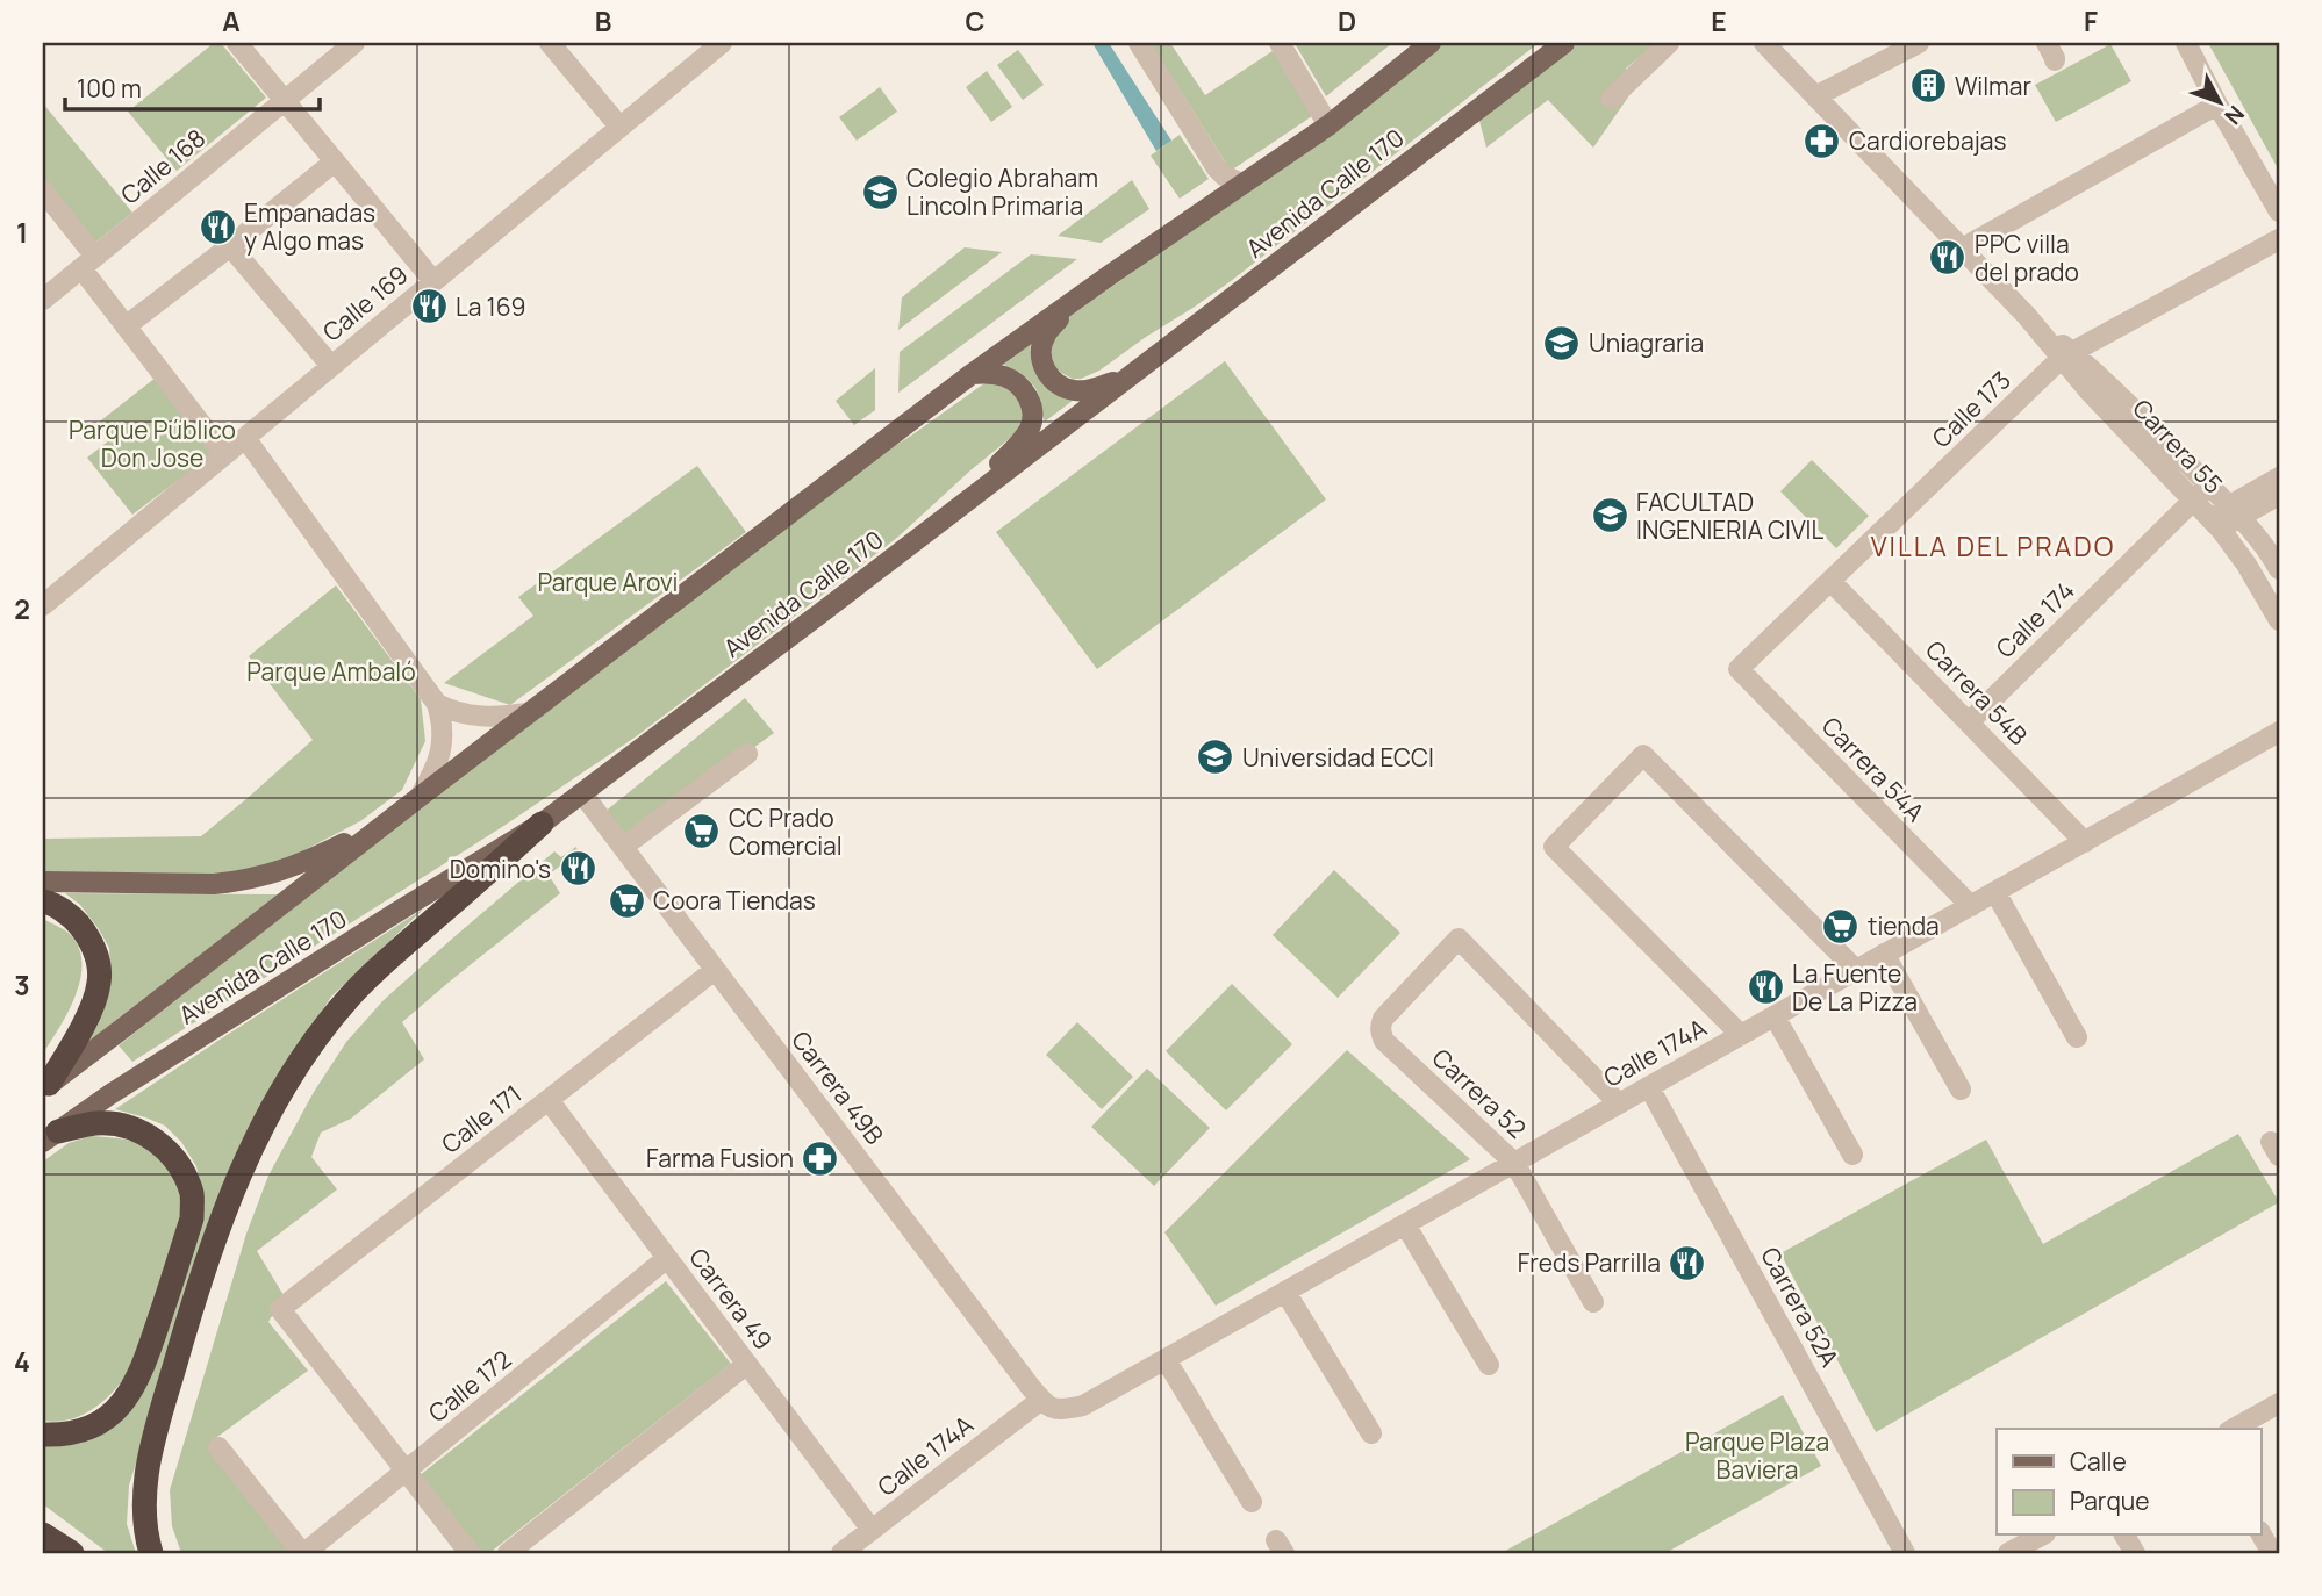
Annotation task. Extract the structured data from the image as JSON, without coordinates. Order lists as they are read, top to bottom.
{
  "streets": {
    "main road": ["Avenida Calle 170"],
    "street": [
      "Calle 168",
      "Calle 169",
      "Calle 173",
      "Carrera 55",
      "Calle 174",
      "Carrera 54B",
      "Carrera 54A",
      "Calle 174A",
      "Carrera 49B",
      "Carrera 52",
      "Calle 171",
      "Carrera 49",
      "Carrera 52A",
      "Calle 172"
    ]
  },
  "crossings": [
    ["Avenida Calle 170", "Carrera 49B"],
    ["Calle 173", "Carrera 55"],
    ["Calle 173", "Carrera 54B"],
    ["Calle 173", "Carrera 54A"],
    ["Carrera 55", "Calle 174"],
    ["Calle 174", "Carrera 54B"],
    ["Carrera 54B", "Calle 174A"],
    ["Carrera 54A", "Calle 174A"],
    ["Calle 174A", "Carrera 49B"],
    ["Calle 174A", "Carrera 52"],
    ["Calle 174A", "Carrera 49"],
    ["Calle 174A", "Carrera 52A"],
    ["Carrera 49B", "Calle 171"],
    ["Calle 171", "Carrera 49"],
    ["Calle 171", "Calle 172"],
    ["Carrera 49", "Calle 172"]
  ],
  "districts": ["VILLA DEL PRADO"],
  "parks": [
    "Parque Público Don Jose",
    "Parque Arovi",
    "Parque Ambaló",
    "Parque Plaza Baviera"
  ],
  "places": {
    "building": ["Wilmar"],
    "pharmacy": ["Cardiorebajas", "Farma Fusion"],
    "school or university": [
      "Colegio Abraham Lincoln Primaria",
      "Uniagraria",
      "FACULTAD INGENIERIA CIVIL",
      "Universidad ECCI"
    ],
    "restaurant": [
      "Empanadas y Algo mas",
      "PPC villa del prado",
      "La 169",
      "Domino's",
      "La Fuente De La Pizza",
      "Freds Parrilla"
    ],
    "supermarket": ["CC Prado Comercial", "Coora Tiendas", "tienda"]
  },
  "legend": ["Calle", "Parque"],
  "scale_bar": "100 m",
  "north": "bottom right",
  "grid": {
    "columns": [
      "A",
      "B",
      "C",
      "D",
      "E",
      "F"
    ],
    "rows": [
      "1",
      "2",
      "3",
      "4"
    ]
  }
}
